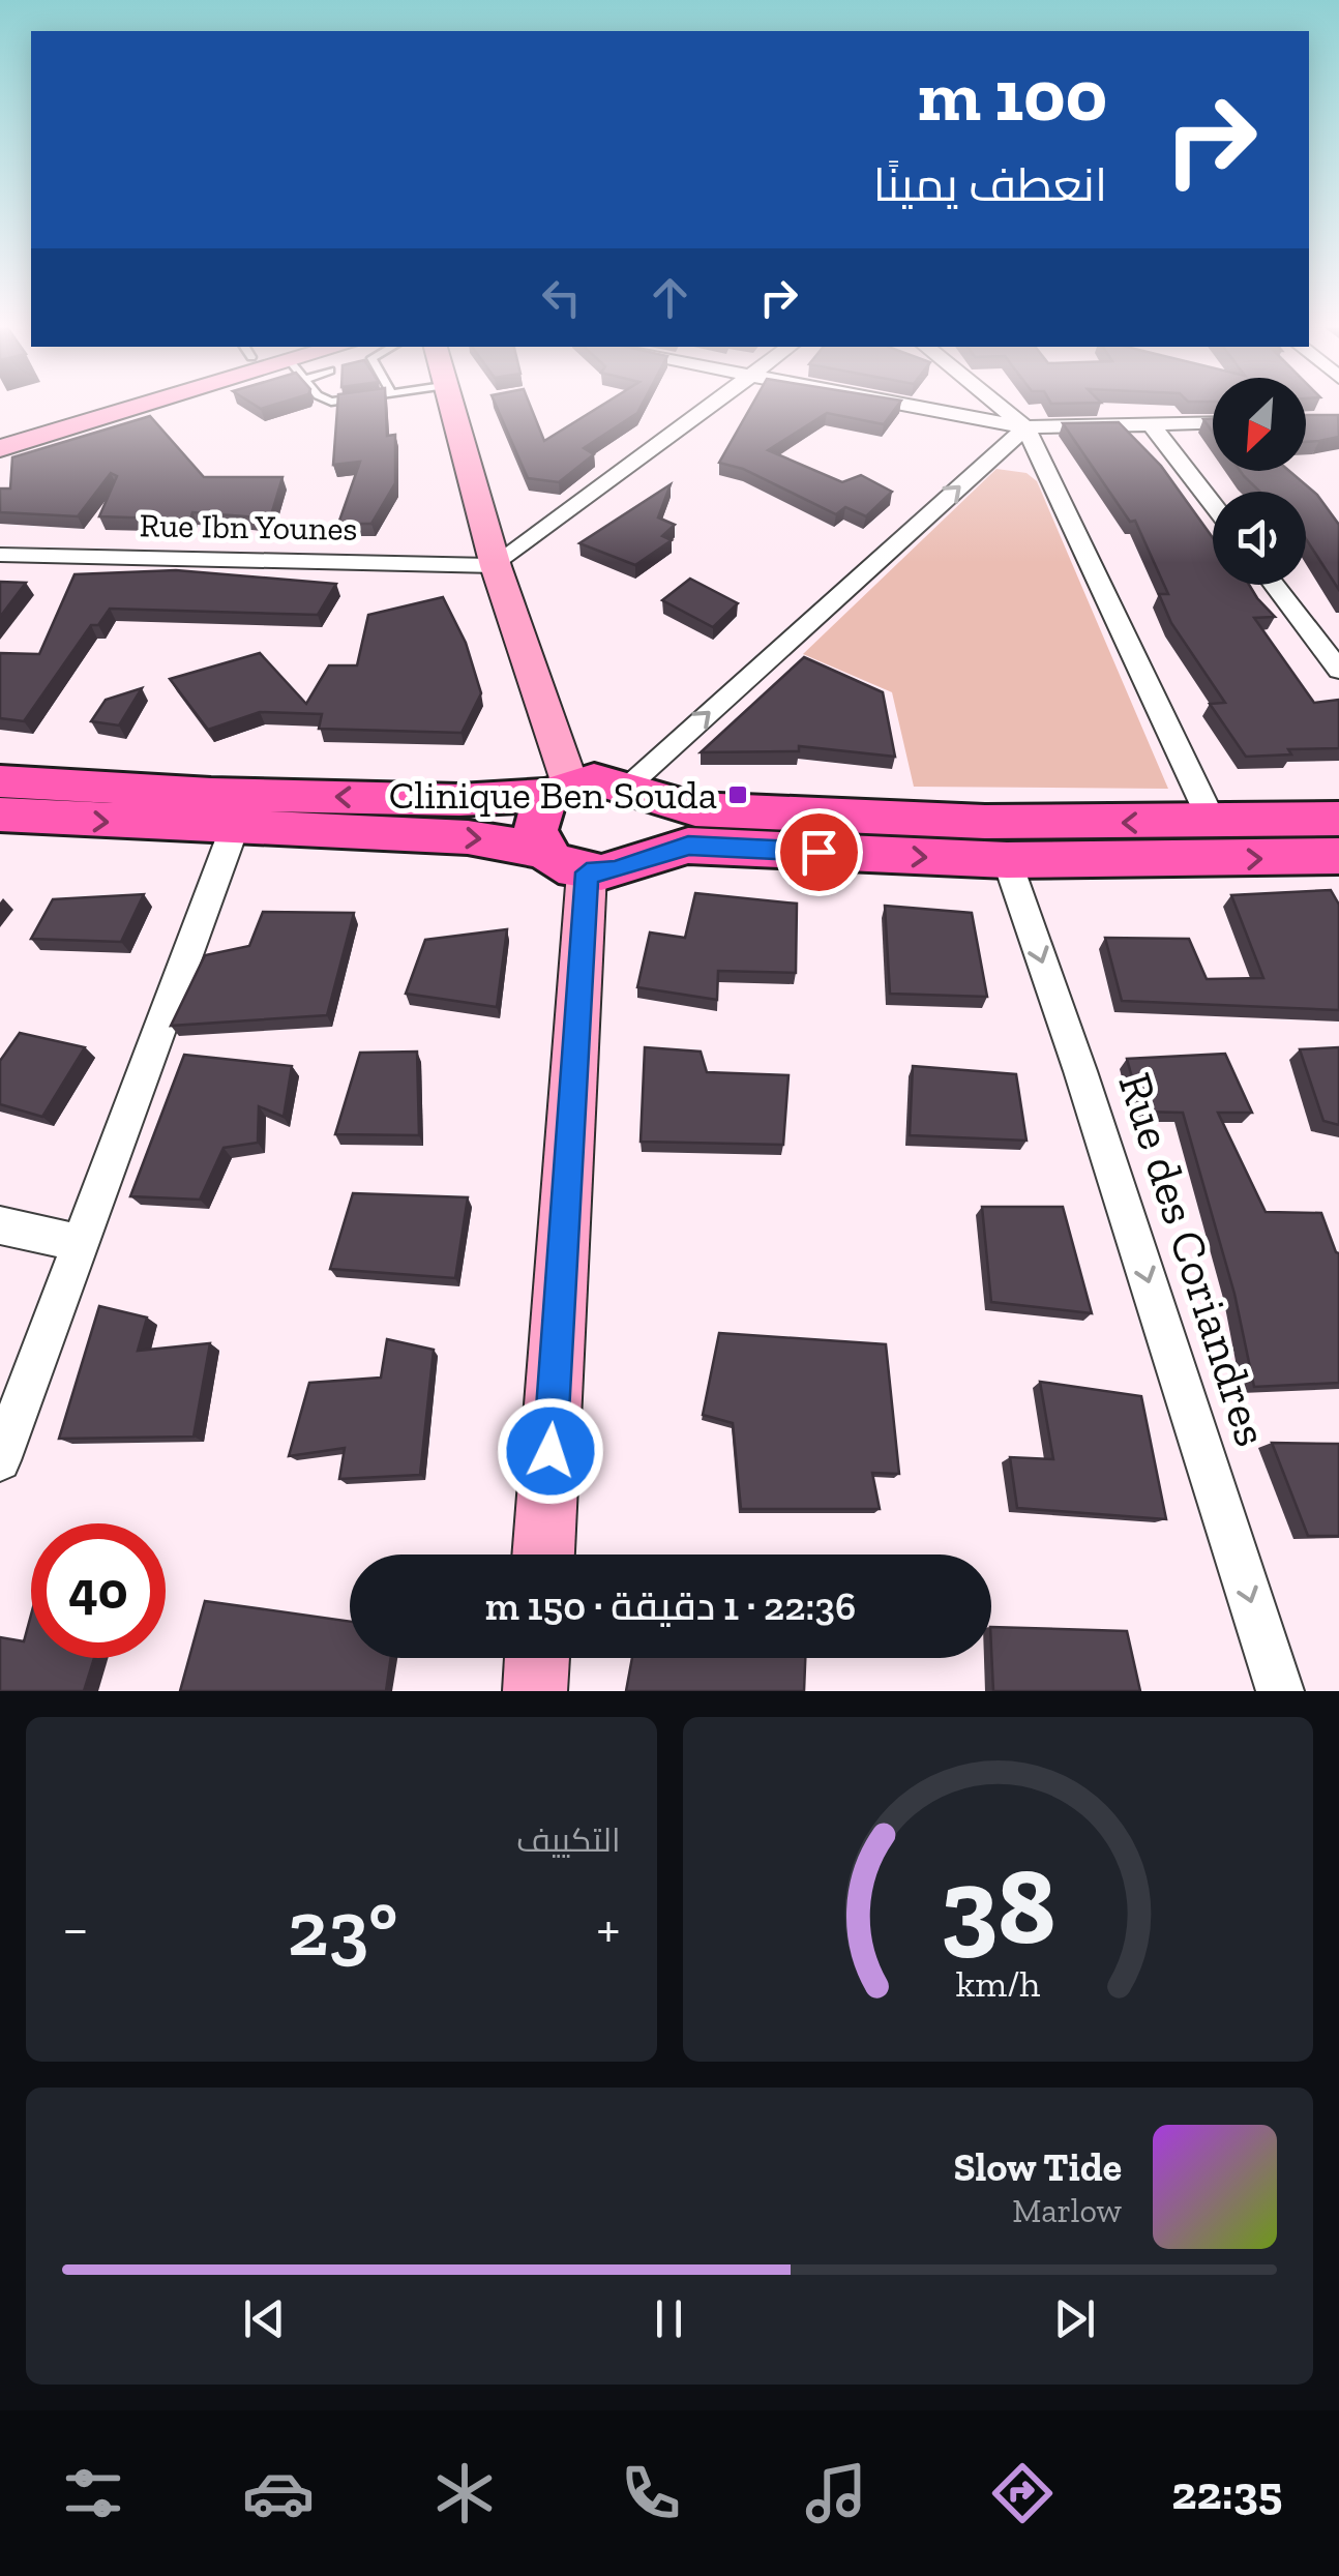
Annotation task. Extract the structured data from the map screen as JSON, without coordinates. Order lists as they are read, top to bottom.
{
  "streets": {
    "street": ["Rue Ibn Younes", "Rue des Coriandres"]
  },
  "one_way": ["Rue des Coriandres"],
  "places": {
    "transit": ["Clinique Ben Souda"]
  },
  "north": "bottom left",
  "page": {
    "turn": ["100 m", "انعطف يمينًا"],
    "limit": "40",
    "trip": "22:36 · 1 دقيقة · 150 m",
    "tile": "التكييف",
    "heat": ["−", "23°", "+"],
    "song": ["Slow Tide", "Marlow"],
    "tabs": "22:35",
    "gauge": ["38", "km/h"]
  }
}
